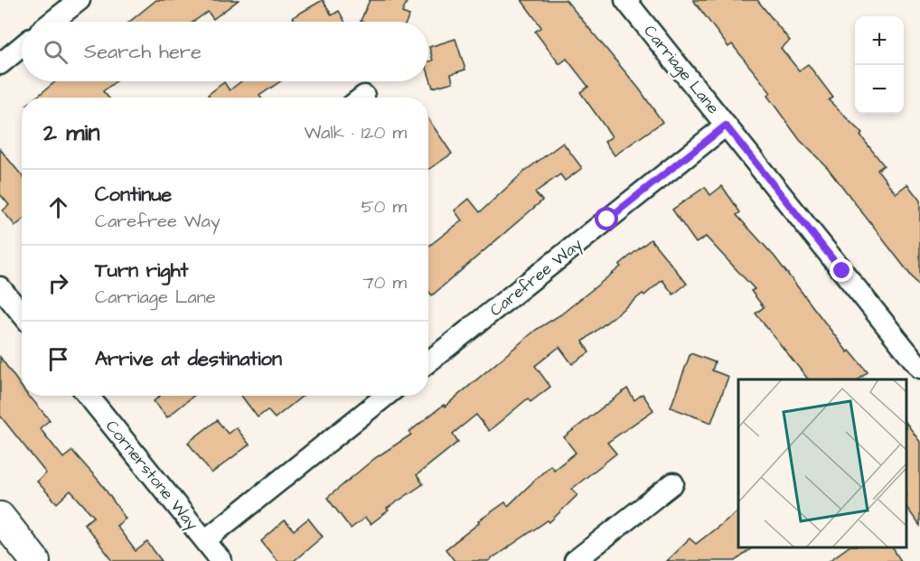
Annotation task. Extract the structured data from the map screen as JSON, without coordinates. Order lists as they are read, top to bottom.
{
  "streets": {
    "street": ["Carriage Lane", "Carefree Way", "Cornerstone Way"]
  },
  "crossings": [
    ["Carriage Lane", "Carefree Way"]
  ],
  "page": {
    "map_buttons": ["+", "−"],
    "search": "Search here",
    "heading": ["2 min", "Walk · 120 m"],
    "list": [
      ["Continue", "Carefree Way", "50 m"],
      ["Turn right", "Carriage Lane", "70 m"],
      "Arrive at destination"
    ]
  }
}
